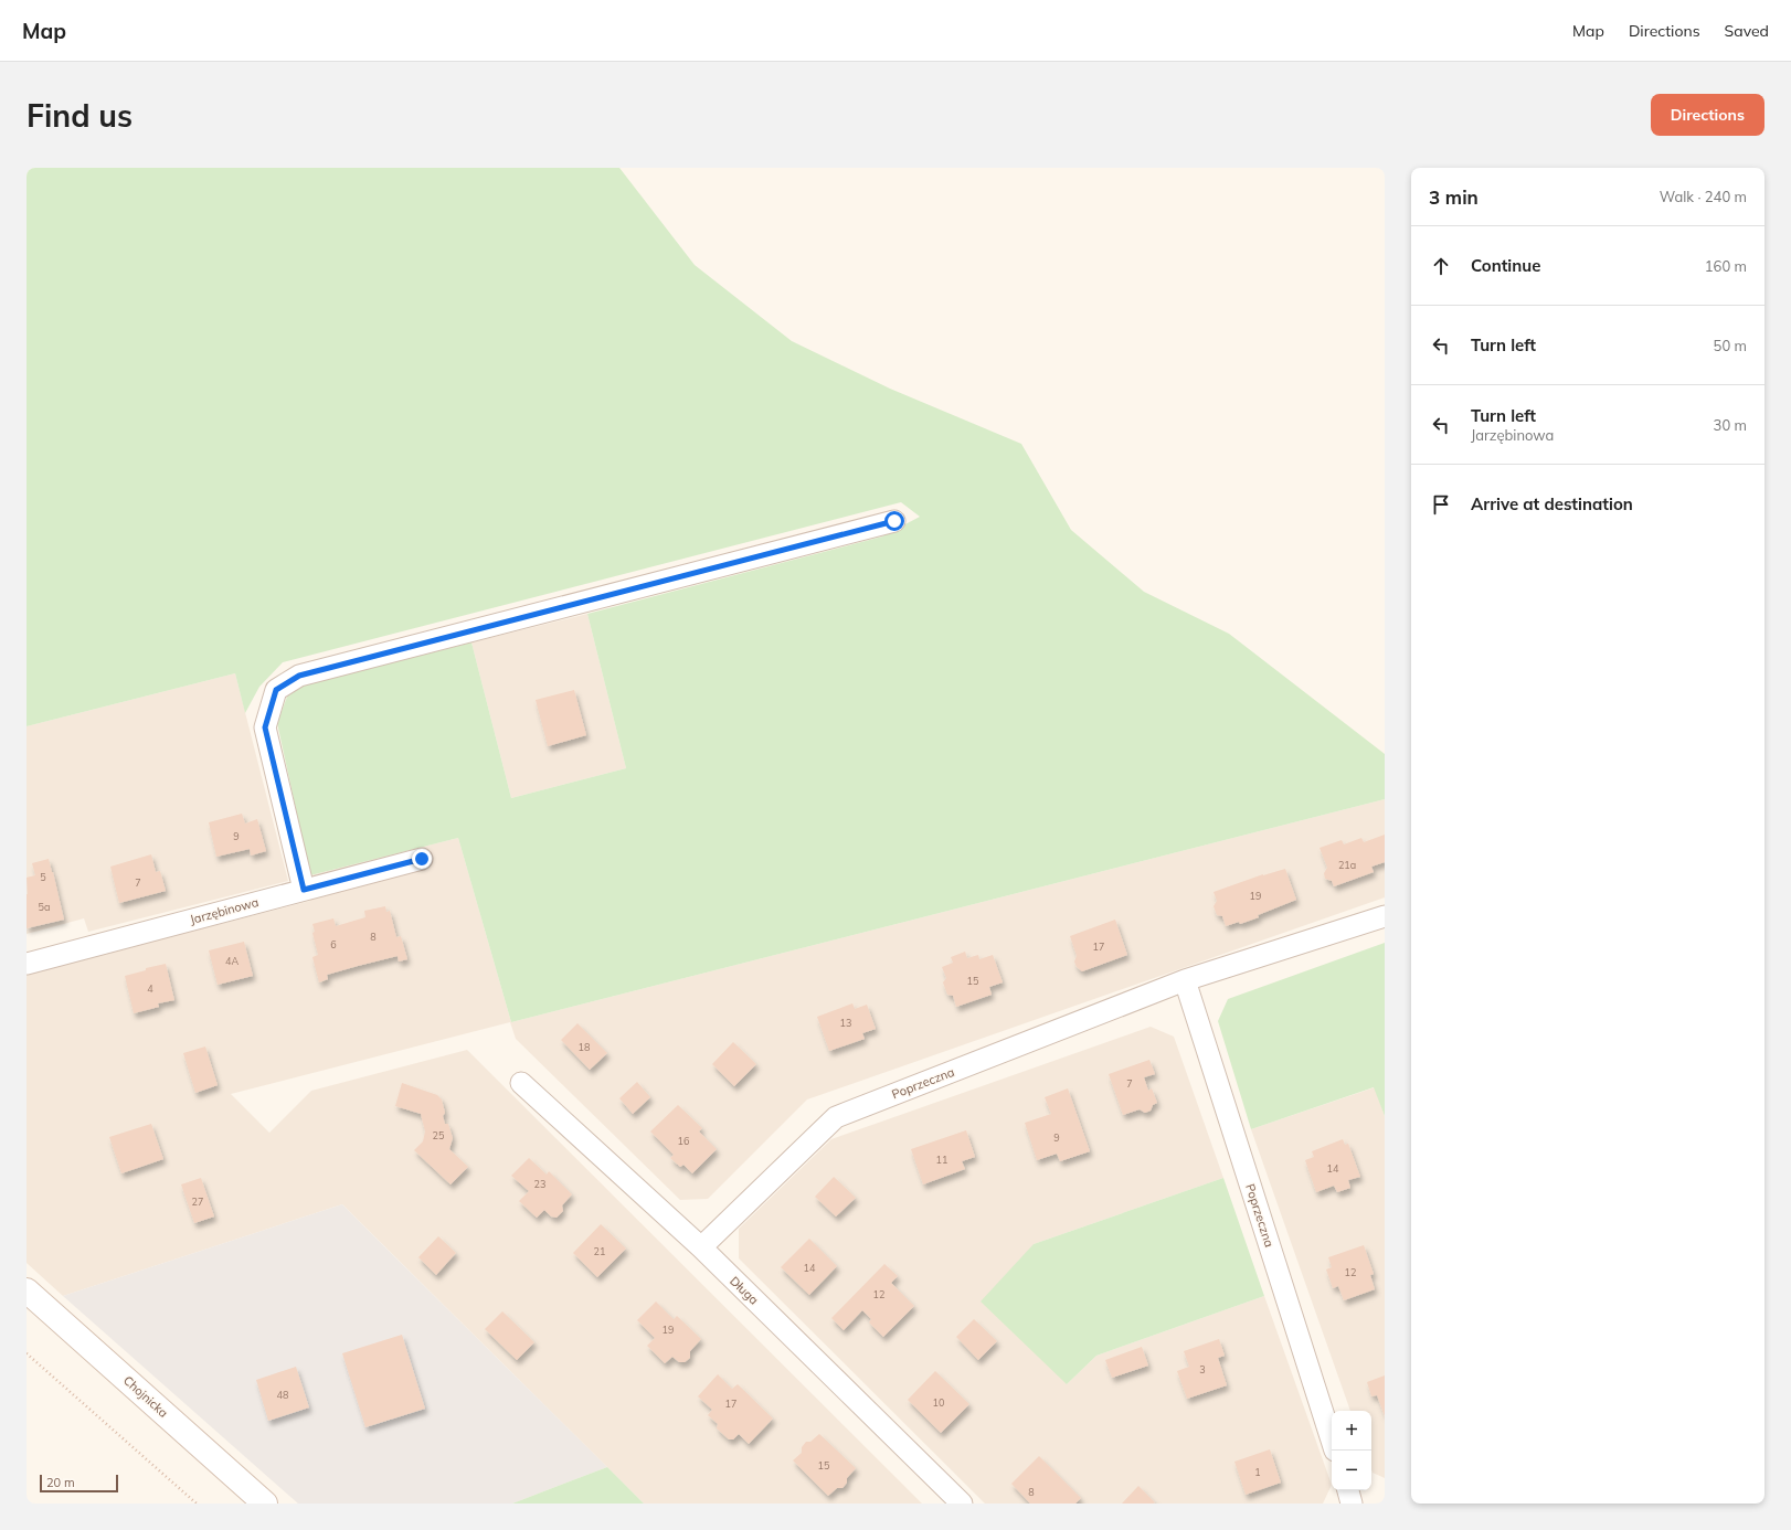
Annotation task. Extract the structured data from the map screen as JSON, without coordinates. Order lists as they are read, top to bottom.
{
  "streets": {
    "street": [
      "Jarzębinowa",
      "Poprzeczna",
      "Długa",
      "Chojnicka"
    ]
  },
  "crossings": [
    ["Poprzeczna", "Długa"]
  ],
  "house_numbers": [
    "9",
    "21a",
    "5",
    "7",
    "19",
    "5a",
    "8",
    "6",
    "17",
    "4A",
    "15",
    "4",
    "13",
    "18",
    "7",
    "25",
    "9",
    "16",
    "11",
    "14",
    "23",
    "27",
    "21",
    "14",
    "12",
    "12",
    "19",
    "3",
    "48",
    "10",
    "17",
    "15",
    "1",
    "8"
  ],
  "scale_bar": "20 m",
  "page": {
    "header": "Map",
    "nav": ["Map", "Directions", "Saved"],
    "buttons": "Directions",
    "title": "Find us",
    "heading": ["3 min", "Walk · 240 m"],
    "list": [
      ["Continue", "160 m"],
      ["Turn left", "50 m"],
      ["Turn left", "Jarzębinowa", "30 m"],
      "Arrive at destination"
    ],
    "map_buttons": ["+", "−"],
    "scale": "20 m"
  }
}
